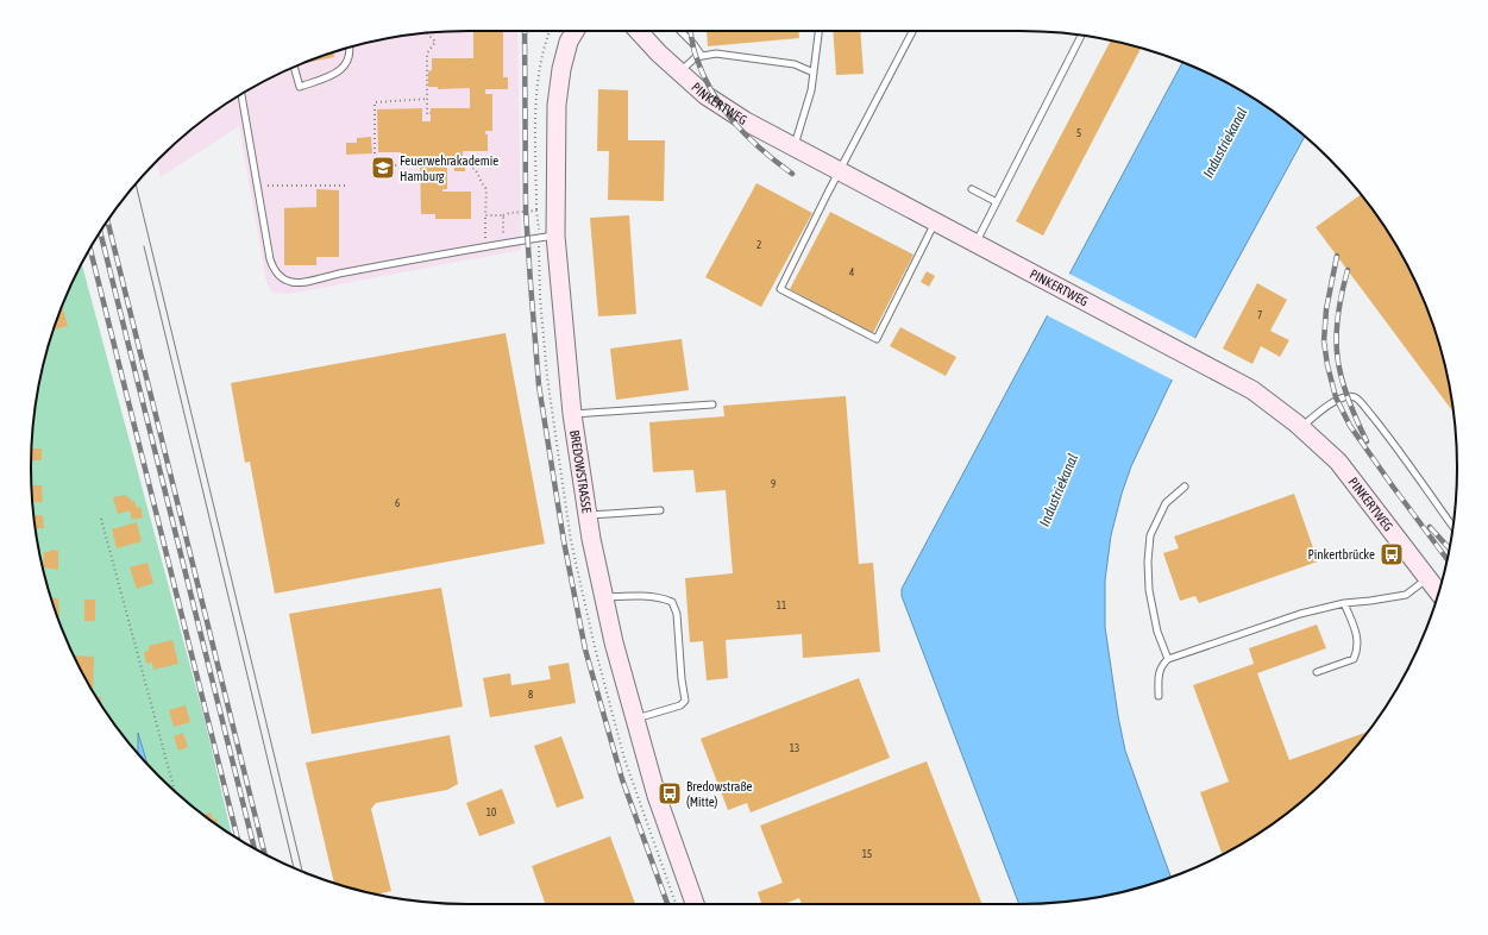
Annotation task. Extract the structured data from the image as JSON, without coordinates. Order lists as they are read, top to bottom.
{
  "streets": {
    "street": ["PINKERTWEG", "BREDOWSTRASSE"]
  },
  "water": ["Industriekanal"],
  "places": {
    "school or university": ["Feuerwehrakademie Hamburg"],
    "bus stop": ["Pinkertbrücke", "Bredowstraße (Mitte)"]
  },
  "house_numbers": [
    "5",
    "2",
    "4",
    "7",
    "9",
    "6",
    "11",
    "8",
    "13",
    "10",
    "15"
  ]
}
